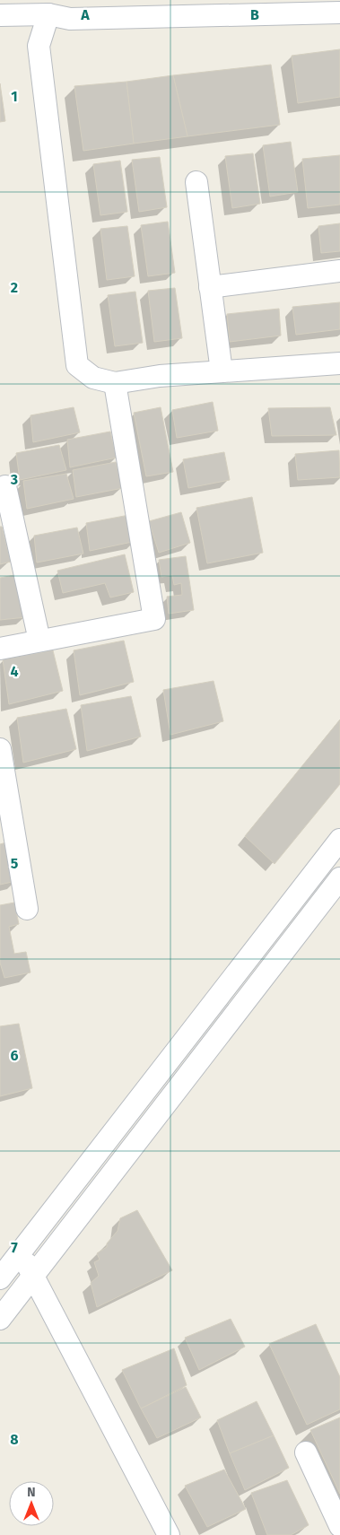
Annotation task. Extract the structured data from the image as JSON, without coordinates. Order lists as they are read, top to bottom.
{
  "north": "top",
  "grid": {
    "columns": ["A", "B"],
    "rows": [
      "1",
      "2",
      "3",
      "4",
      "5",
      "6",
      "7",
      "8"
    ]
  }
}
